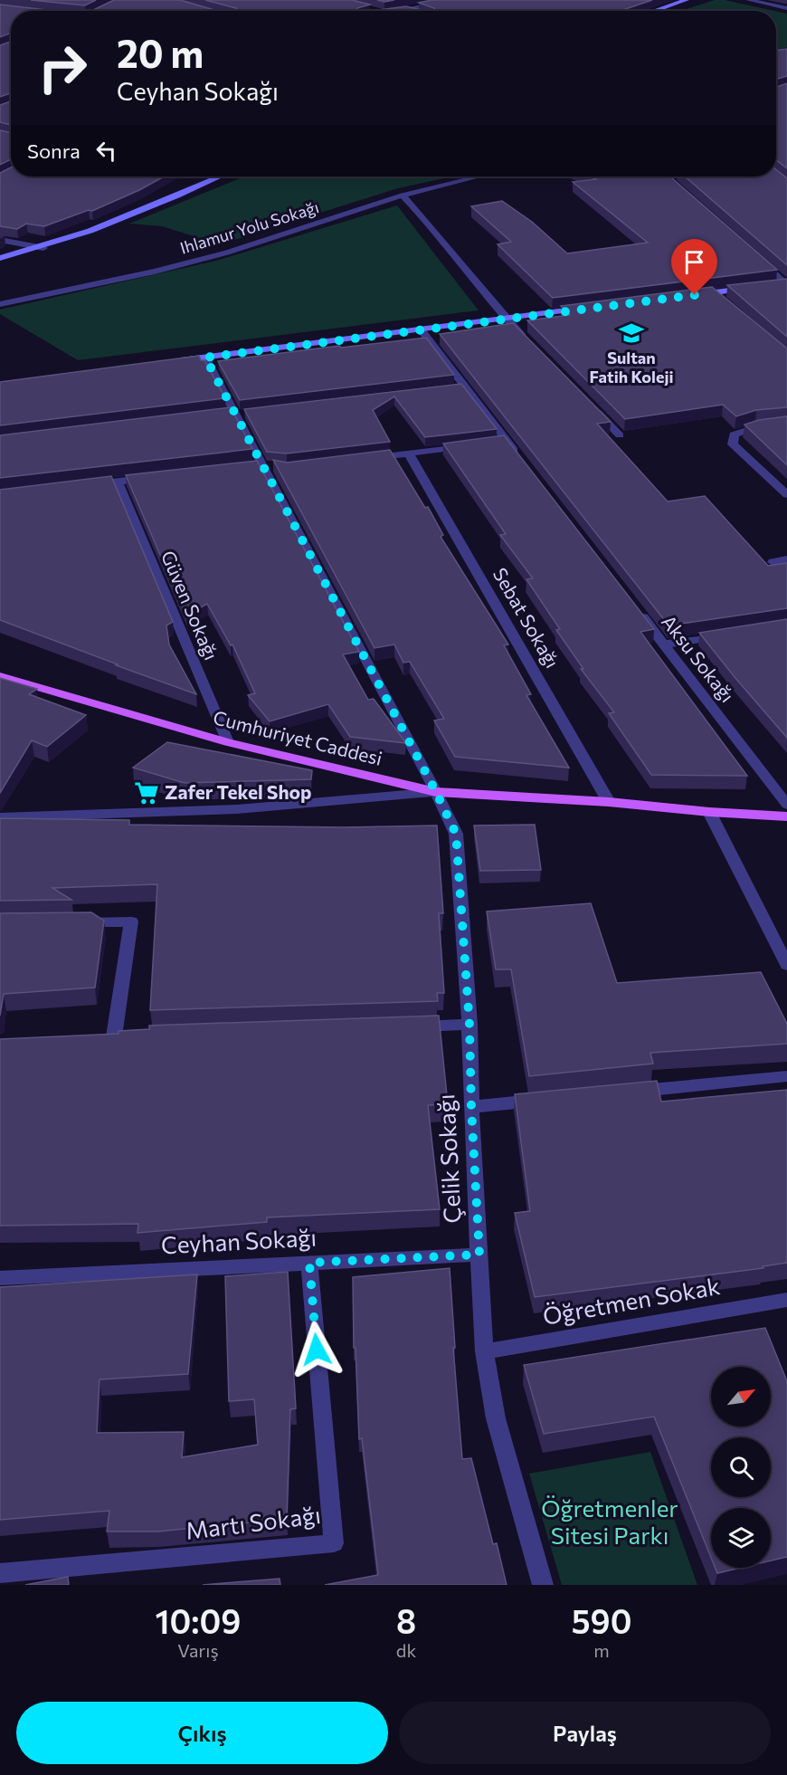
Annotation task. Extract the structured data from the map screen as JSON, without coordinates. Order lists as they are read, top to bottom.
{
  "streets": {
    "main road": ["Cumhuriyet Caddesi"],
    "street": [
      "Ihlamur Yolu Sokağı",
      "Güven Sokağı",
      "Sebat Sokağı",
      "Aksu Sokağı",
      "Çelik Sokağı",
      "Ceyhan Sokağı",
      "Öğretmen Sokak",
      "Martı Sokağı"
    ]
  },
  "crossings": [
    ["Güven Sokağı", "Cumhuriyet Caddesi"],
    ["Sebat Sokağı", "Cumhuriyet Caddesi"],
    ["Cumhuriyet Caddesi", "Çelik Sokağı"],
    ["Çelik Sokağı", "Ceyhan Sokağı"],
    ["Çelik Sokağı", "Öğretmen Sokak"],
    ["Ceyhan Sokağı", "Martı Sokağı"]
  ],
  "parks": ["Öğretmenler Sitesi Parkı"],
  "places": {
    "school or university": ["Sultan Fatih Koleji"],
    "supermarket": ["Zafer Tekel Shop"]
  },
  "north": "top right",
  "page": {
    "turn": ["20 m", "Ceyhan Sokağı"],
    "then": "Sonra",
    "eta": [
      "10:09",
      "Varış",
      "8",
      "dk",
      "590",
      "m"
    ],
    "buttons": ["Çıkış", "Paylaş"]
  }
}
